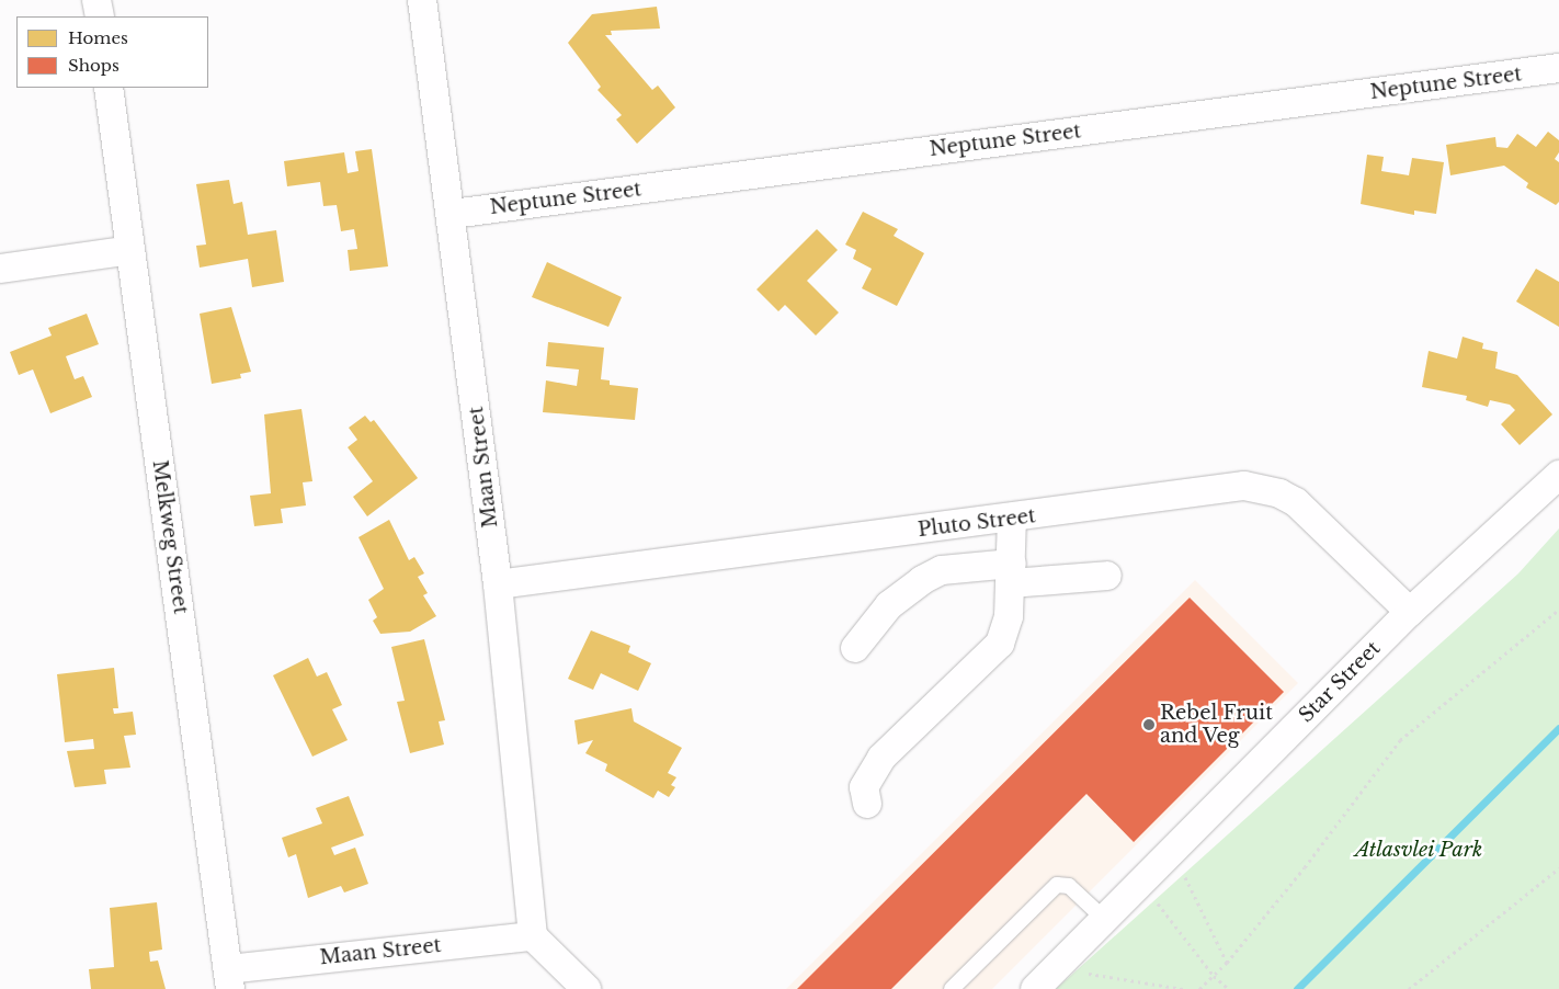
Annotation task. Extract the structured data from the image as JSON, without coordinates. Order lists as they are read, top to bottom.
{
  "streets": {
    "street": [
      "Neptune Street",
      "Maan Street",
      "Pluto Street",
      "Melkweg Street",
      "Star Street"
    ]
  },
  "crossings": [
    ["Neptune Street", "Maan Street"],
    ["Maan Street", "Pluto Street"],
    ["Maan Street", "Melkweg Street"],
    ["Pluto Street", "Star Street"]
  ],
  "parks": ["Atlasvlei Park"],
  "places": ["Rebel Fruit and Veg"],
  "legend": ["Homes", "Shops"]
}
